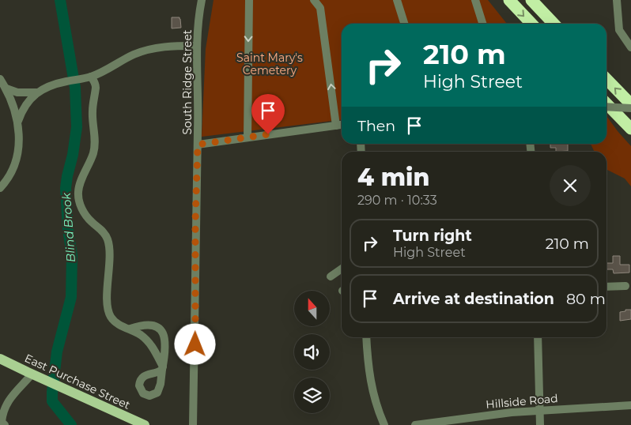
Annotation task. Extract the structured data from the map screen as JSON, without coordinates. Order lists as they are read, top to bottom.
{
  "streets": {
    "main road": ["East Purchase Street"],
    "street": ["South Ridge Street", "Hillside Road"]
  },
  "water": ["Blind Brook"],
  "parks": ["Saint Mary's Cemetery"],
  "north": "top",
  "page": {
    "turn": ["210 m", "High Street"],
    "then": "Then",
    "heading": ["4 min", "290 m · 10:33"],
    "list": [
      {
        "name": "Turn right",
        "note": "High Street",
        "value": "210 m"
      },
      {
        "name": "Arrive at destination",
        "value": "80 m"
      }
    ]
  }
}
